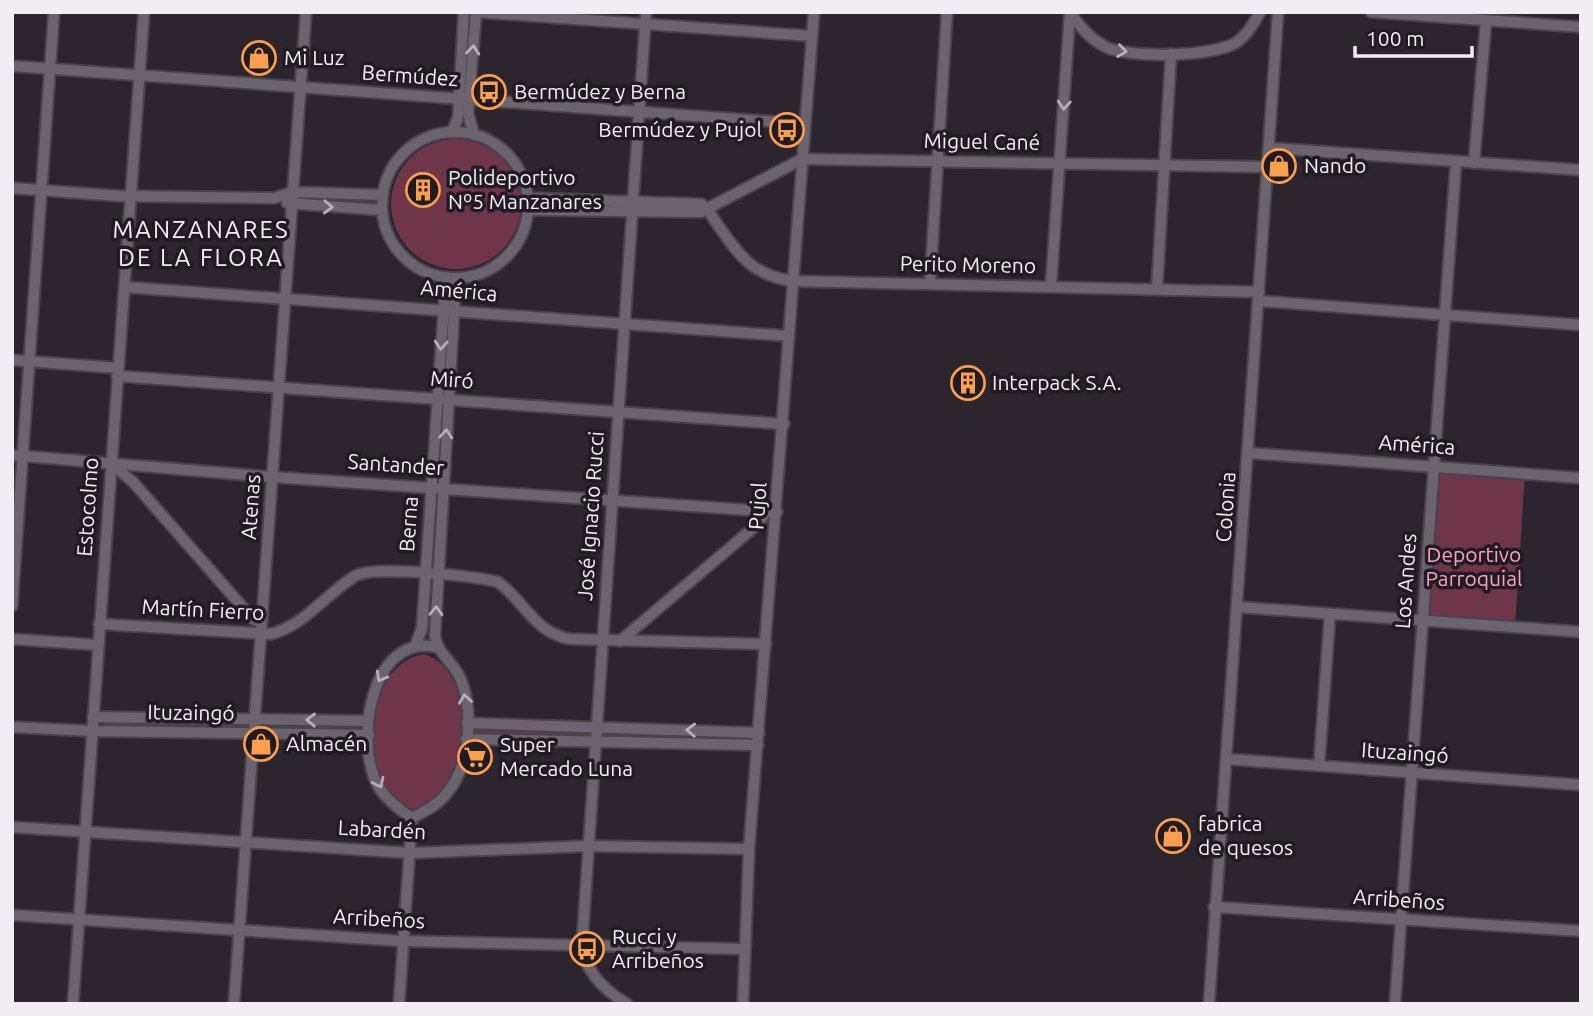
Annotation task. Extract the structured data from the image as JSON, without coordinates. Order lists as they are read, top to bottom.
{
  "streets": {
    "street": [
      "Bermúdez",
      "Miguel Cané",
      "Perito Moreno",
      "América",
      "Miró",
      "Santander",
      "Pujol",
      "Estocolmo",
      "Atenas",
      "Colonia",
      "José Ignacio Rucci",
      "Berna",
      "Los Andes",
      "Martín Fierro",
      "Ituzaingó",
      "Labardén",
      "Arribeños"
    ]
  },
  "crossings": [
    ["Bermúdez", "Pujol"],
    ["Bermúdez", "Estocolmo"],
    ["Bermúdez", "Atenas"],
    ["Bermúdez", "José Ignacio Rucci"],
    ["Miguel Cané", "Perito Moreno"],
    ["Miguel Cané", "Pujol"],
    ["Miguel Cané", "Colonia"],
    ["Perito Moreno", "Pujol"],
    ["Perito Moreno", "Colonia"],
    ["Perito Moreno", "Los Andes"],
    ["América", "Pujol"],
    ["América", "Estocolmo"],
    ["América", "Atenas"],
    ["América", "Colonia"],
    ["América", "José Ignacio Rucci"],
    ["América", "Berna"],
    ["América", "Los Andes"],
    ["Miró", "Pujol"],
    ["Miró", "Estocolmo"],
    ["Miró", "Atenas"],
    ["Miró", "José Ignacio Rucci"],
    ["Miró", "Berna"],
    ["Santander", "Pujol"],
    ["Santander", "Estocolmo"],
    ["Santander", "Atenas"],
    ["Santander", "José Ignacio Rucci"],
    ["Santander", "Berna"],
    ["Pujol", "Martín Fierro"],
    ["Pujol", "Labardén"],
    ["Pujol", "Arribeños"],
    ["Estocolmo", "Martín Fierro"],
    ["Estocolmo", "Ituzaingó"],
    ["Estocolmo", "Labardén"],
    ["Estocolmo", "Arribeños"],
    ["Atenas", "Martín Fierro"],
    ["Atenas", "Ituzaingó"],
    ["Atenas", "Labardén"],
    ["Atenas", "Arribeños"],
    ["Colonia", "Ituzaingó"],
    ["Colonia", "Arribeños"],
    ["José Ignacio Rucci", "Martín Fierro"],
    ["José Ignacio Rucci", "Labardén"],
    ["José Ignacio Rucci", "Arribeños"],
    ["Berna", "Martín Fierro"],
    ["Berna", "Ituzaingó"],
    ["Los Andes", "Ituzaingó"],
    ["Los Andes", "Arribeños"]
  ],
  "districts": ["MANZANARES DE LA FLORA"],
  "parks": ["Deportivo Parroquial"],
  "places": {
    "shop": [
      "Mi Luz",
      "Nando",
      "Almacén",
      "fabrica de quesos"
    ],
    "bus stop": ["Bermúdez y Berna", "Bermúdez y Pujol", "Rucci y Arribeños"],
    "building": ["Polideportivo Nº5 Manzanares", "Interpack S.A."],
    "supermarket": ["Super Mercado Luna"]
  },
  "scale_bar": "100 m"
}
